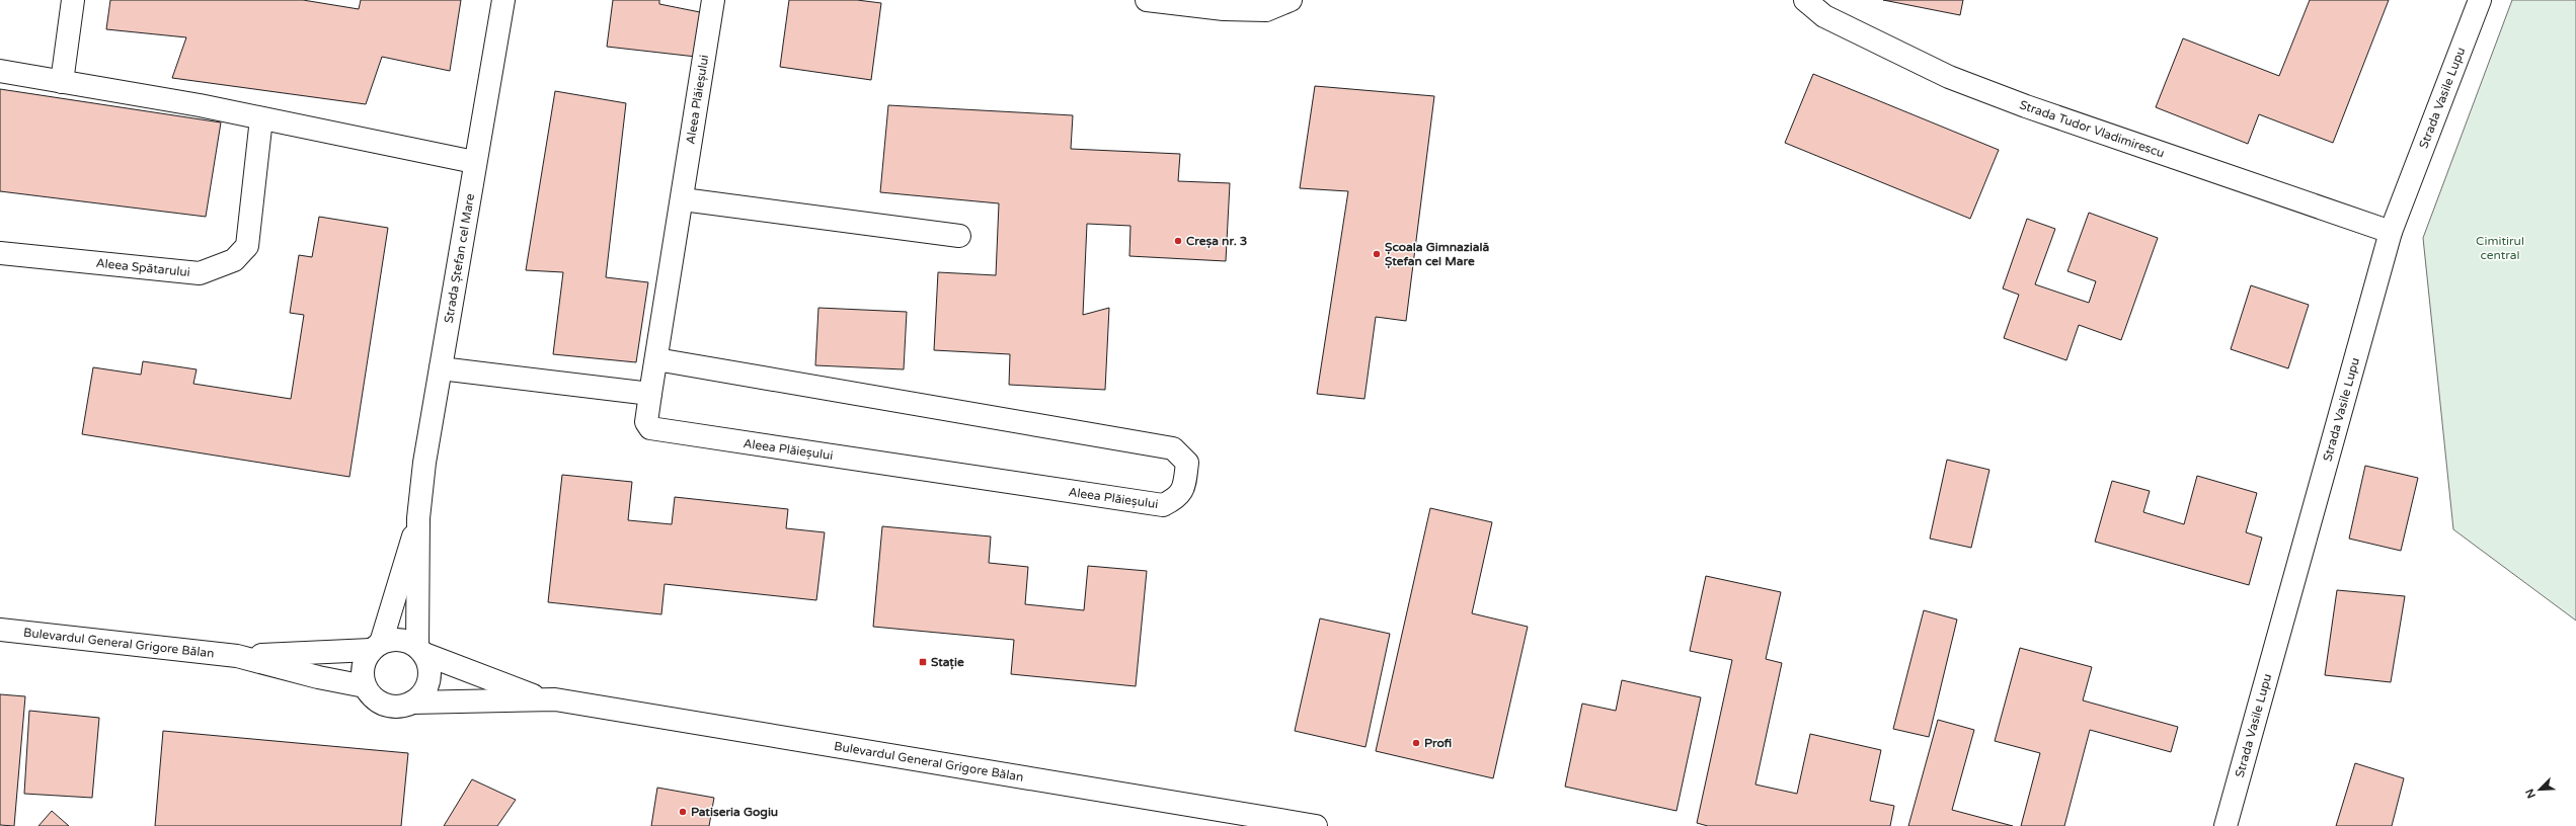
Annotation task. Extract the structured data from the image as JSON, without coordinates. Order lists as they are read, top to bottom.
{
  "streets": {
    "street": [
      "Strada Vasile Lupu",
      "Aleea Plăieșului",
      "Strada Tudor Vladimirescu",
      "Strada Ștefan cel Mare",
      "Aleea Spătarului",
      "Bulevardul General Grigore Bălan"
    ]
  },
  "crossings": [
    ["Strada Vasile Lupu", "Strada Tudor Vladimirescu"],
    ["Strada Ștefan cel Mare", "Bulevardul General Grigore Bălan"]
  ],
  "parks": ["Cimitirul central"],
  "places": {
    "other": [
      "Creșa nr. 3",
      "Școala Gimnazială Ștefan cel Mare",
      "Profi",
      "Patiseria Gogiu"
    ],
    "transit": ["Stație"]
  },
  "north": "bottom left"
}
